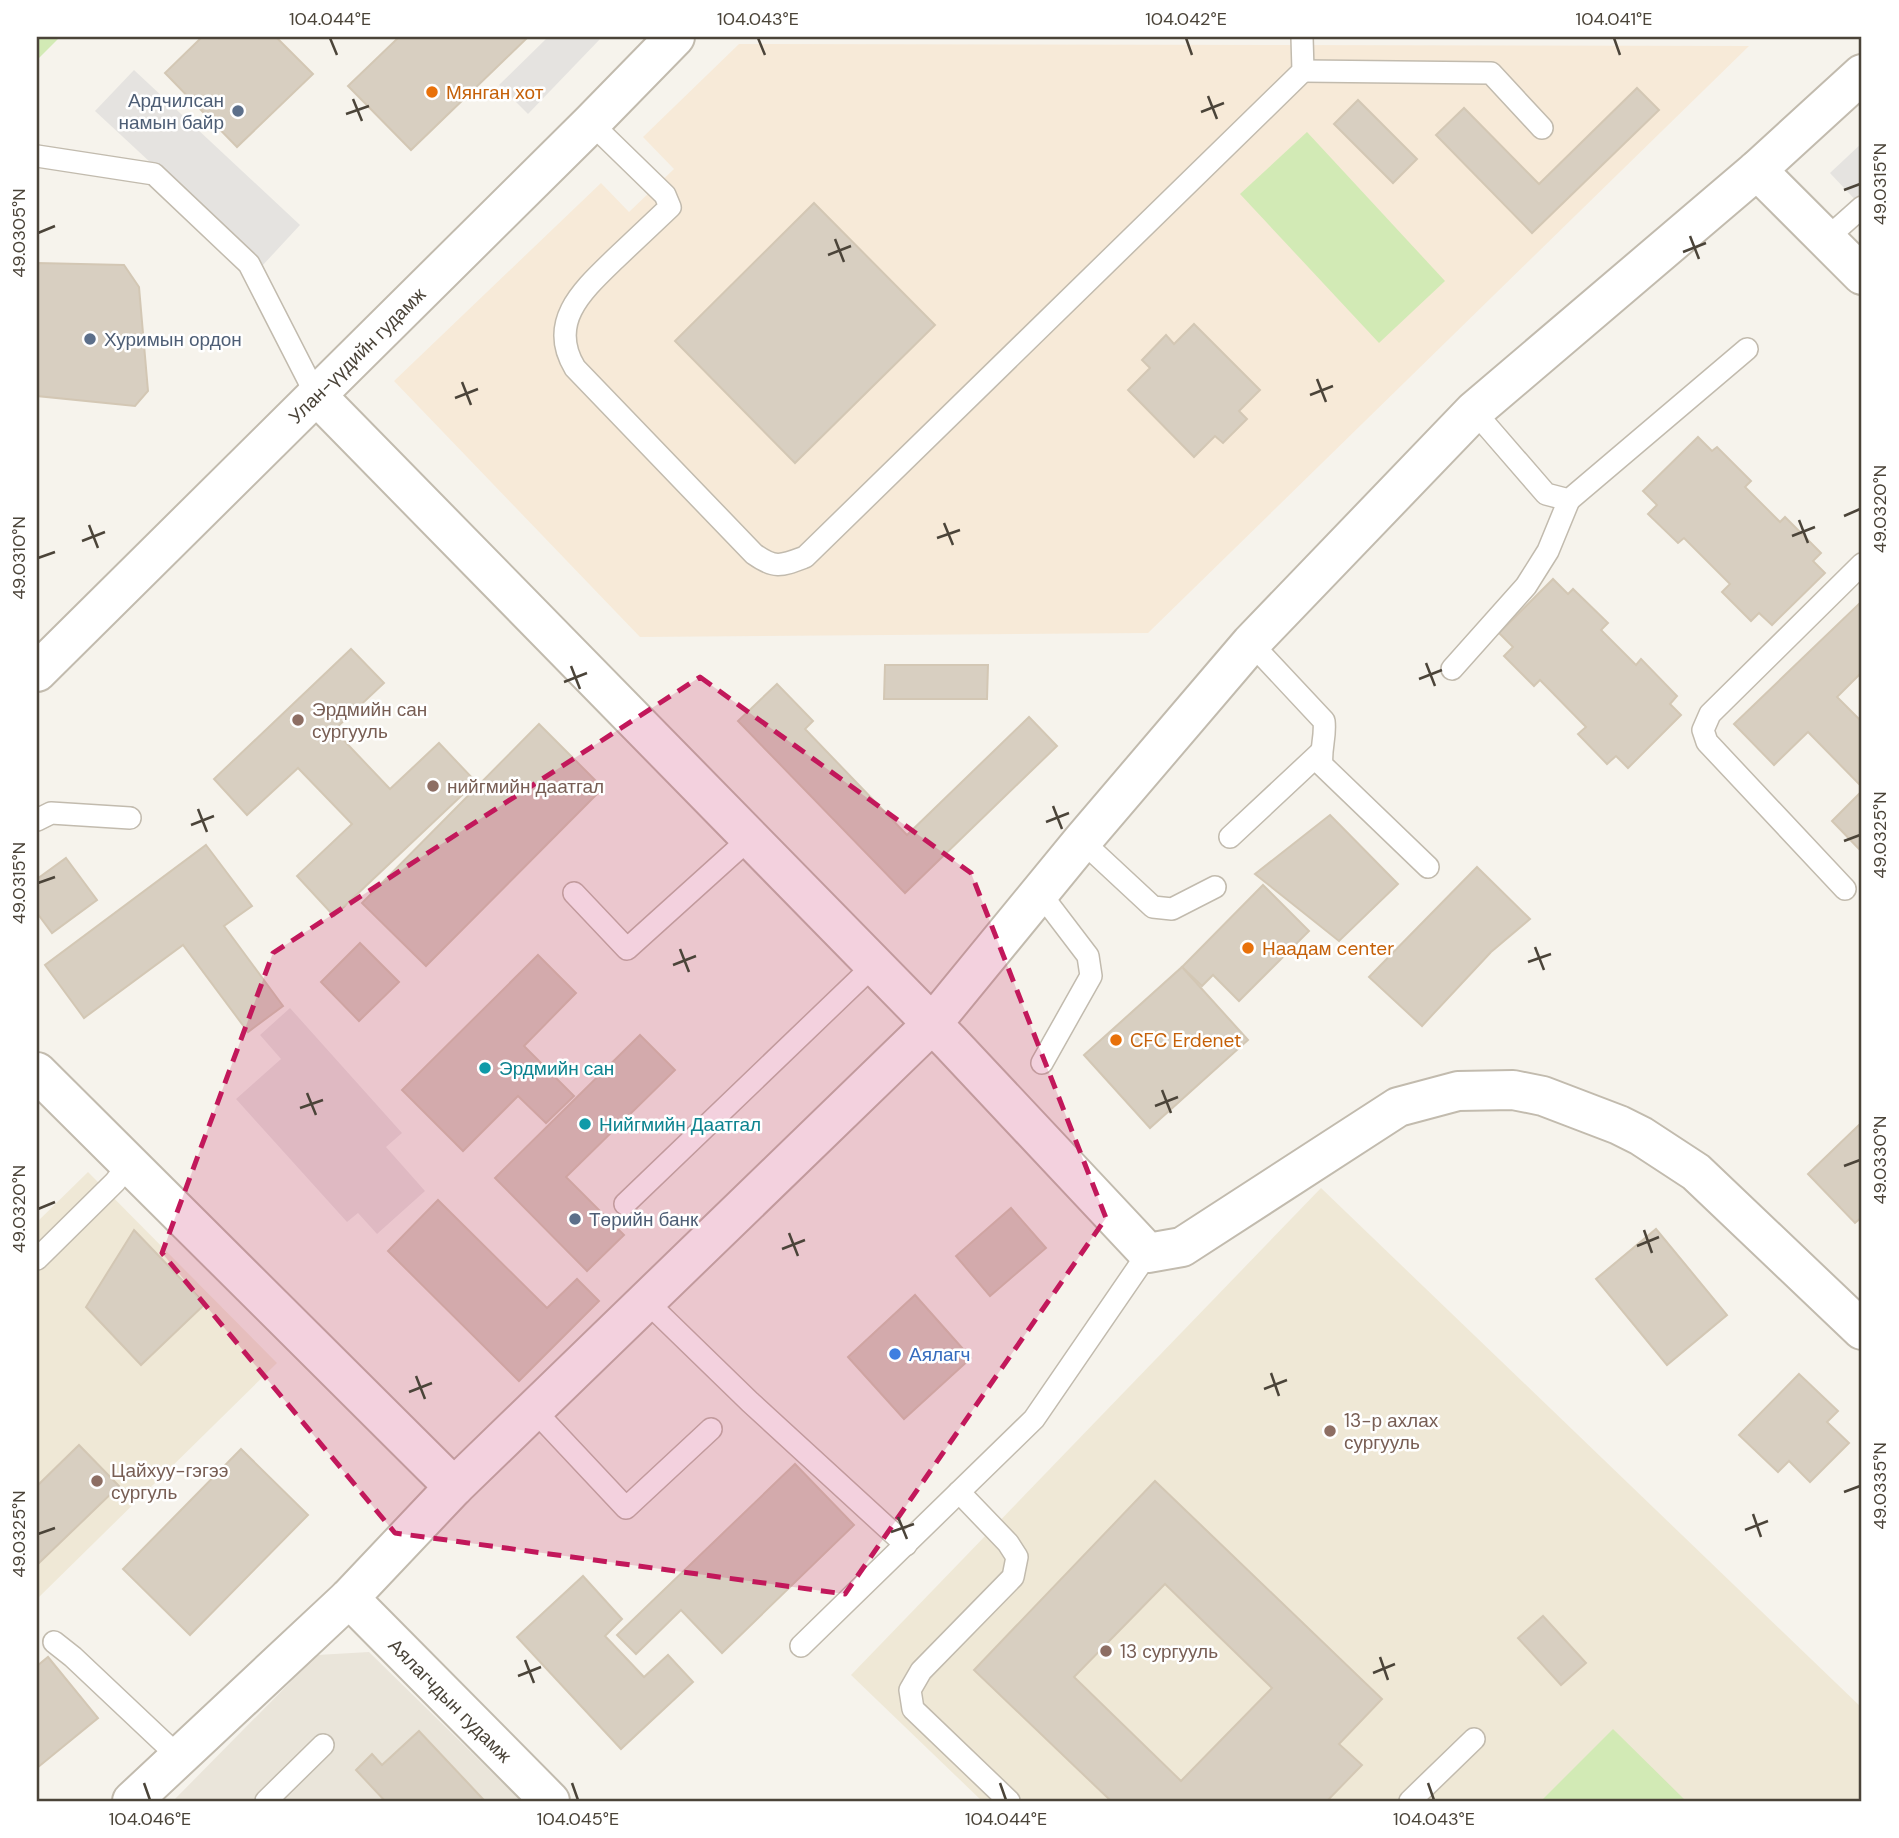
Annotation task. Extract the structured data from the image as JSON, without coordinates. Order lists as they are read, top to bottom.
{
  "streets": {
    "street": ["Улан-үүдийн гудамж", "Аялагчдын гудамж"]
  },
  "places": [
    "Мянган хот",
    "Ардчилсан намын байр",
    "Хуримын ордон",
    "Эрдмийн сан сургууль",
    "нийгмийн даатгал",
    "Наадам center",
    "CFC Erdenet",
    "Эрдмийн сан",
    "Нийгмийн Даатгал",
    "Төрийн банк",
    "Аялагч",
    "13-р ахлах сургууль",
    "Цайхуу-гэгээ сургуль",
    "13 сургууль"
  ],
  "coordinates": [
    "104.044°E",
    "104.043°E",
    "104.042°E",
    "104.041°E",
    "49.0315°N",
    "49.0305°N",
    "49.0320°N",
    "49.0310°N",
    "49.0325°N",
    "49.0330°N",
    "49.0335°N",
    "104.046°E",
    "104.045°E"
  ]
}
